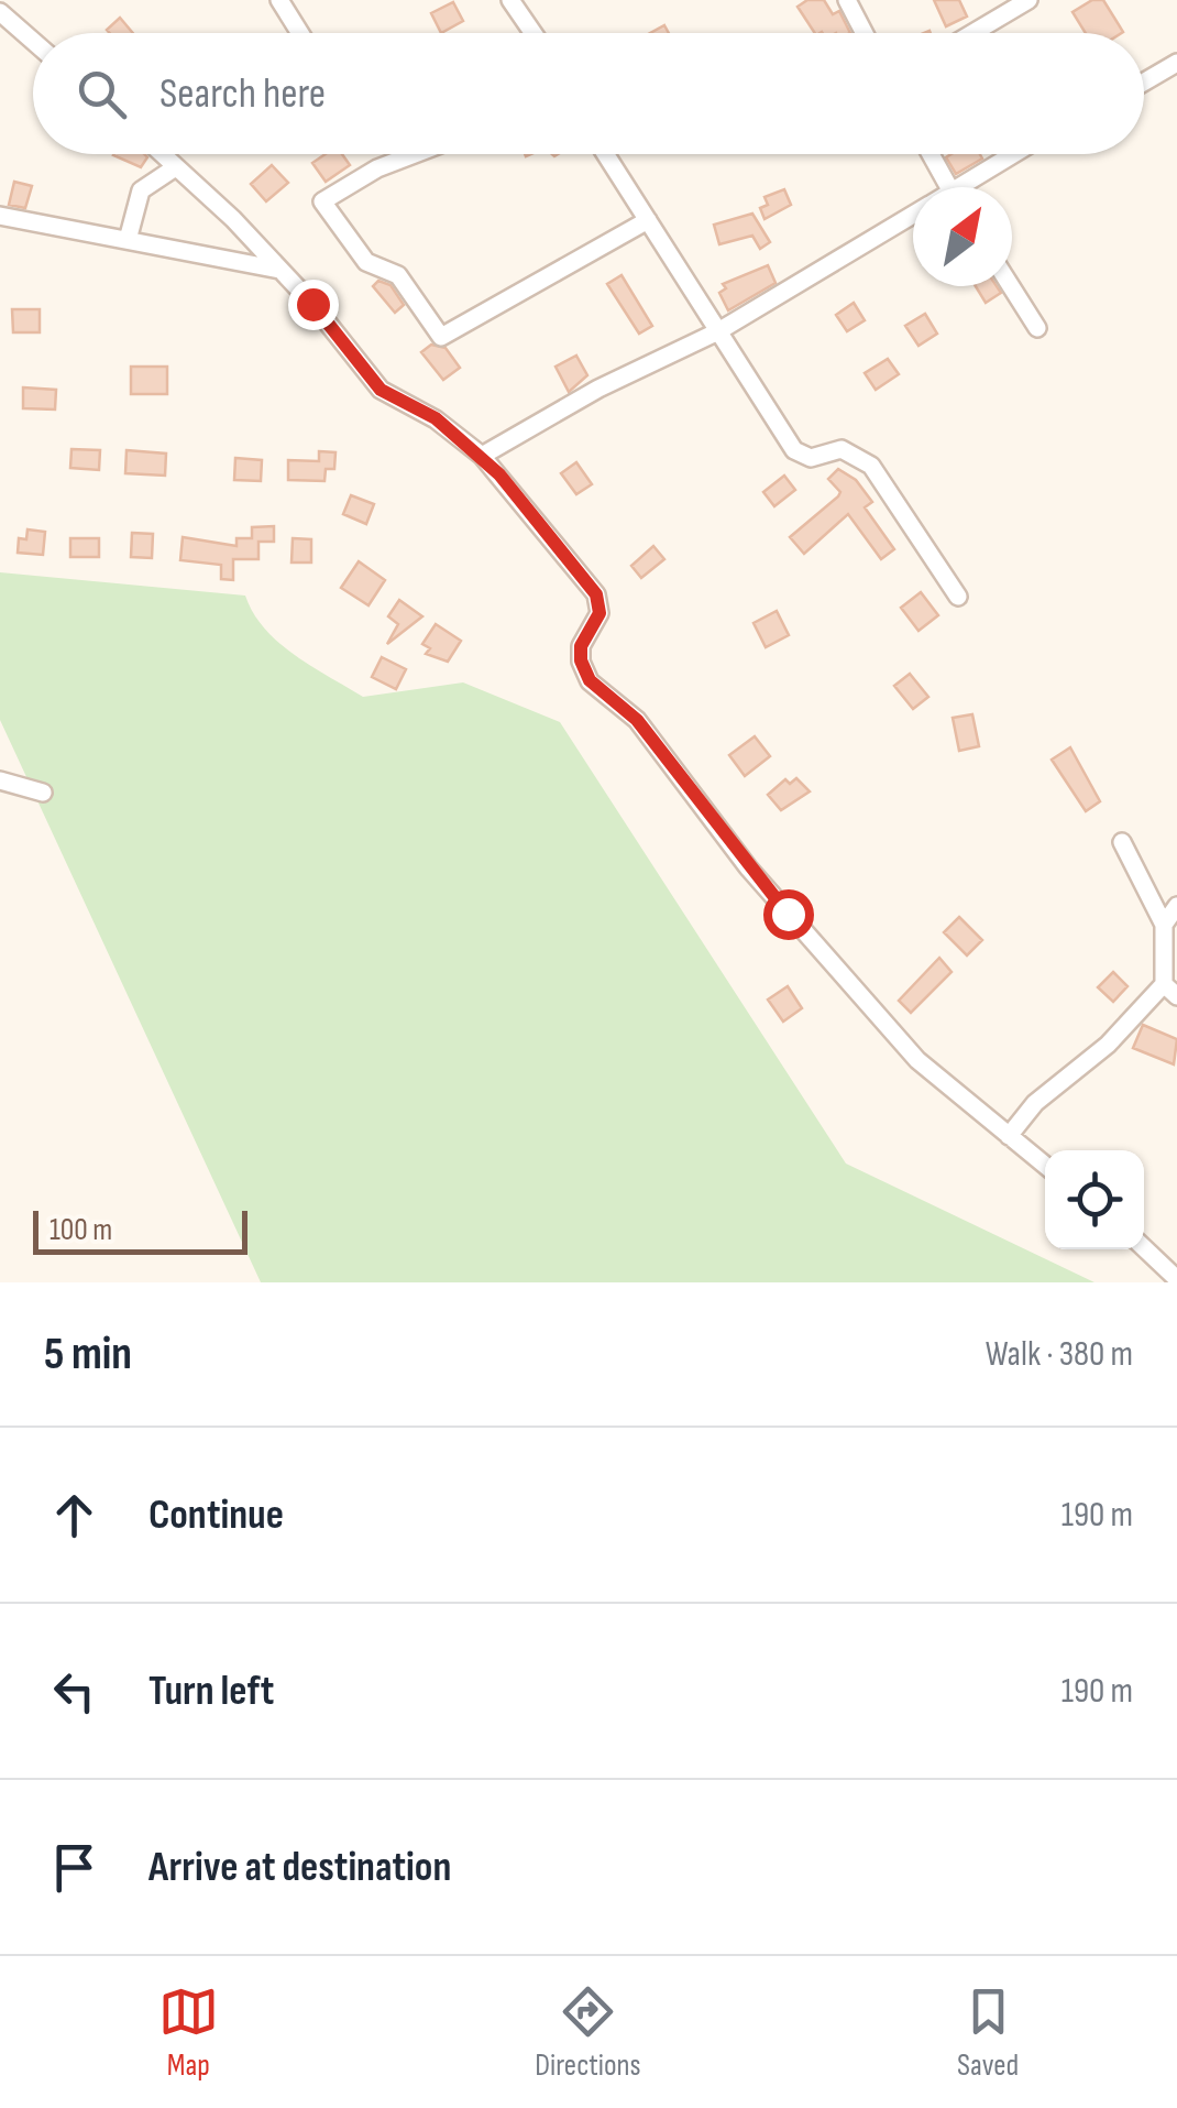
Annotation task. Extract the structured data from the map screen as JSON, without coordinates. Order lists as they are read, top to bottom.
{
  "scale_bar": "100 m",
  "north": "top right",
  "page": {
    "search": "Search here",
    "scale": "100 m",
    "heading": ["5 min", "Walk · 380 m"],
    "list": [
      ["Continue", "190 m"],
      ["Turn left", "190 m"],
      "Arrive at destination"
    ],
    "nav": ["Map", "Directions", "Saved"]
  }
}
